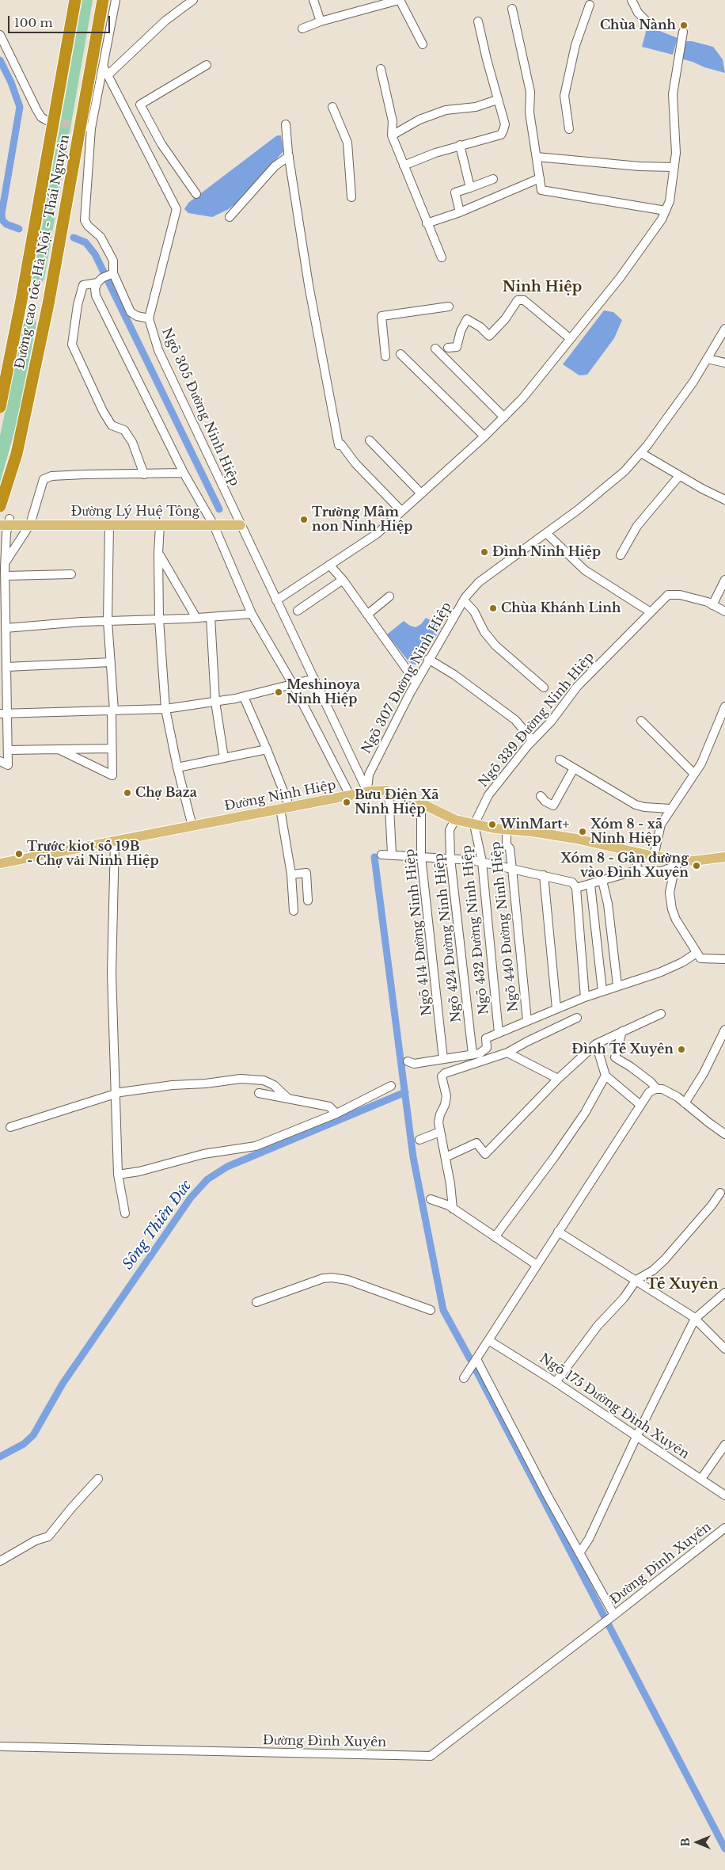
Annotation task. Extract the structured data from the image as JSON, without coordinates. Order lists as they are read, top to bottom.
{
  "streets": {
    "highway": ["Đường cao tốc Hà Nội - Thái Nguyên"],
    "main road": ["Đường Lý Huệ Tông", "Đường Ninh Hiệp"],
    "street": [
      "Ngõ 305 Đường Ninh Hiệp",
      "Ngõ 307 Đường Ninh Hiệp",
      "Ngõ 339 Đường Ninh Hiệp",
      "Ngõ 440 Đường Ninh Hiệp",
      "Ngõ 432 Đường Ninh Hiệp",
      "Ngõ 414 Đường Ninh Hiệp",
      "Ngõ 424 Đường Ninh Hiệp",
      "Ngõ 175 Đường Đình Xuyên",
      "Đường Đình Xuyên"
    ]
  },
  "crossings": [
    ["Ngõ 305 Đường Ninh Hiệp", "Đường Lý Huệ Tông"],
    ["Ngõ 305 Đường Ninh Hiệp", "Ngõ 307 Đường Ninh Hiệp"],
    ["Ngõ 305 Đường Ninh Hiệp", "Đường Ninh Hiệp"],
    ["Ngõ 307 Đường Ninh Hiệp", "Đường Ninh Hiệp"],
    ["Ngõ 339 Đường Ninh Hiệp", "Đường Ninh Hiệp"],
    ["Ngõ 339 Đường Ninh Hiệp", "Ngõ 432 Đường Ninh Hiệp"],
    ["Đường Ninh Hiệp", "Ngõ 440 Đường Ninh Hiệp"],
    ["Đường Ninh Hiệp", "Ngõ 432 Đường Ninh Hiệp"],
    ["Đường Ninh Hiệp", "Ngõ 414 Đường Ninh Hiệp"],
    ["Đường Ninh Hiệp", "Ngõ 424 Đường Ninh Hiệp"]
  ],
  "districts": ["Ninh Hiệp", "Tế Xuyên"],
  "water": ["Sông Thiên Đức"],
  "places": [
    "Chùa Nành",
    "Trường Mầm non Ninh Hiệp",
    "Đình Ninh Hiệp",
    "Chùa Khánh Linh",
    "Meshinoya Ninh Hiệp",
    "Chợ Baza",
    "Bưu Điện Xã Ninh Hiệp",
    "WinMart+",
    "Xóm 8 - xã Ninh Hiệp",
    "Trước kiot số 19B - Chợ vải Ninh Hiệp",
    "Xóm 8 - Gần đường vào Đình Xuyên",
    "Đình Tế Xuyên"
  ],
  "scale_bar": "100 m",
  "north": "left"
}
